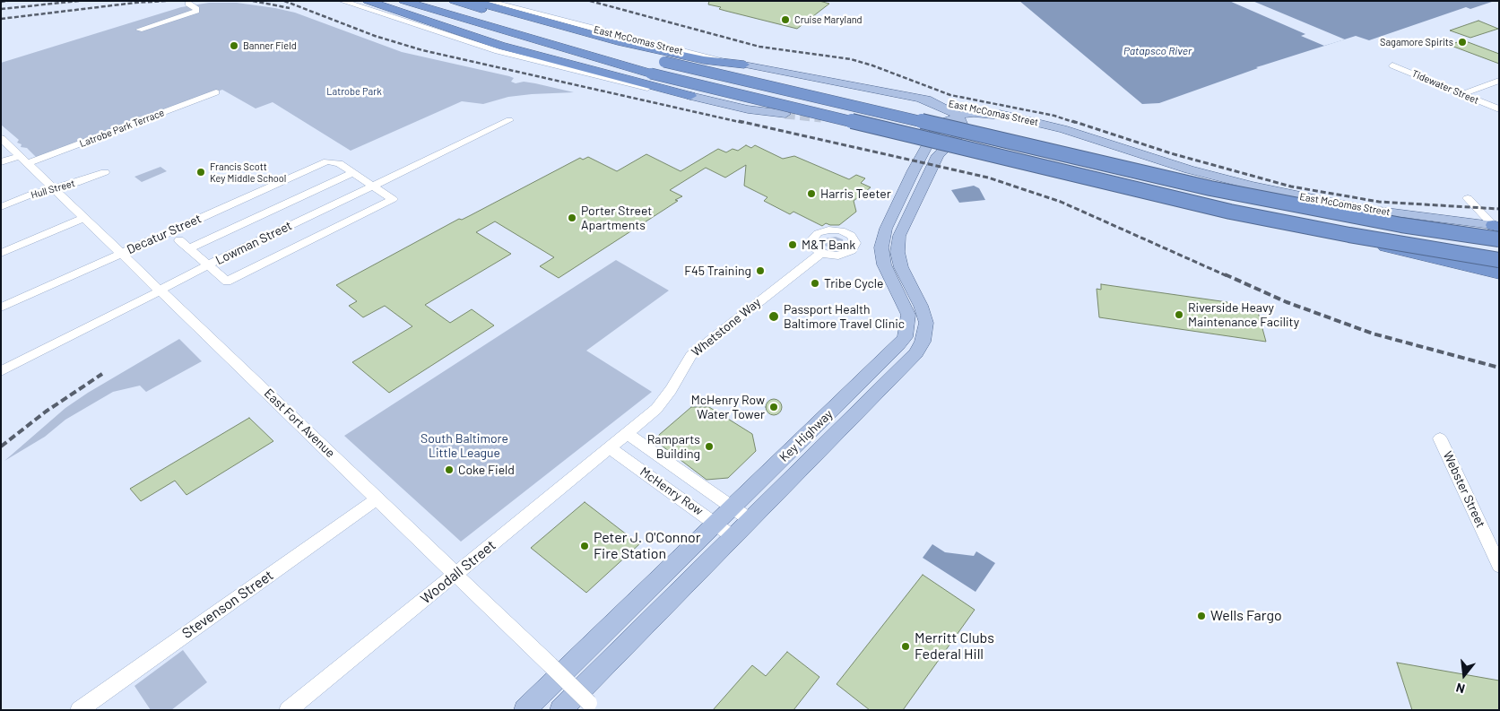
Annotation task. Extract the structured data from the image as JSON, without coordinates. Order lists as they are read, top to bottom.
{
  "streets": {
    "main road": ["East McComas Street", "Key Highway"],
    "street": [
      "Tidewater Street",
      "Latrobe Park Terrace",
      "Hull Street",
      "Decatur Street",
      "Lowman Street",
      "Whetstone Way",
      "East Fort Avenue",
      "Webster Street",
      "McHenry Row",
      "Woodall Street",
      "Stevenson Street"
    ]
  },
  "crossings": [
    ["East McComas Street", "Key Highway"],
    ["Latrobe Park Terrace", "East Fort Avenue"],
    ["Hull Street", "East Fort Avenue"],
    ["Decatur Street", "East Fort Avenue"],
    ["Lowman Street", "East Fort Avenue"],
    ["Whetstone Way", "McHenry Row"],
    ["Whetstone Way", "Woodall Street"],
    ["East Fort Avenue", "Woodall Street"],
    ["East Fort Avenue", "Stevenson Street"],
    ["Key Highway", "McHenry Row"],
    ["McHenry Row", "Woodall Street"]
  ],
  "water": ["Patapsco River"],
  "parks": ["Latrobe Park", "South Baltimore Little League"],
  "places": [
    "Cruise Maryland",
    "Sagamore Spirits",
    "Banner Field",
    "Francis Scott Key Middle School",
    "Harris Teeter",
    "Porter Street Apartments",
    "M&T Bank",
    "F45 Training",
    "Tribe Cycle",
    "Riverside Heavy Maintenance Facility",
    "Passport Health Baltimore Travel Clinic",
    "McHenry Row Water Tower",
    "Ramparts Building",
    "Coke Field",
    "Peter J. O'Connor Fire Station",
    "Wells Fargo",
    "Merritt Clubs Federal Hill"
  ],
  "north": "bottom"
}
